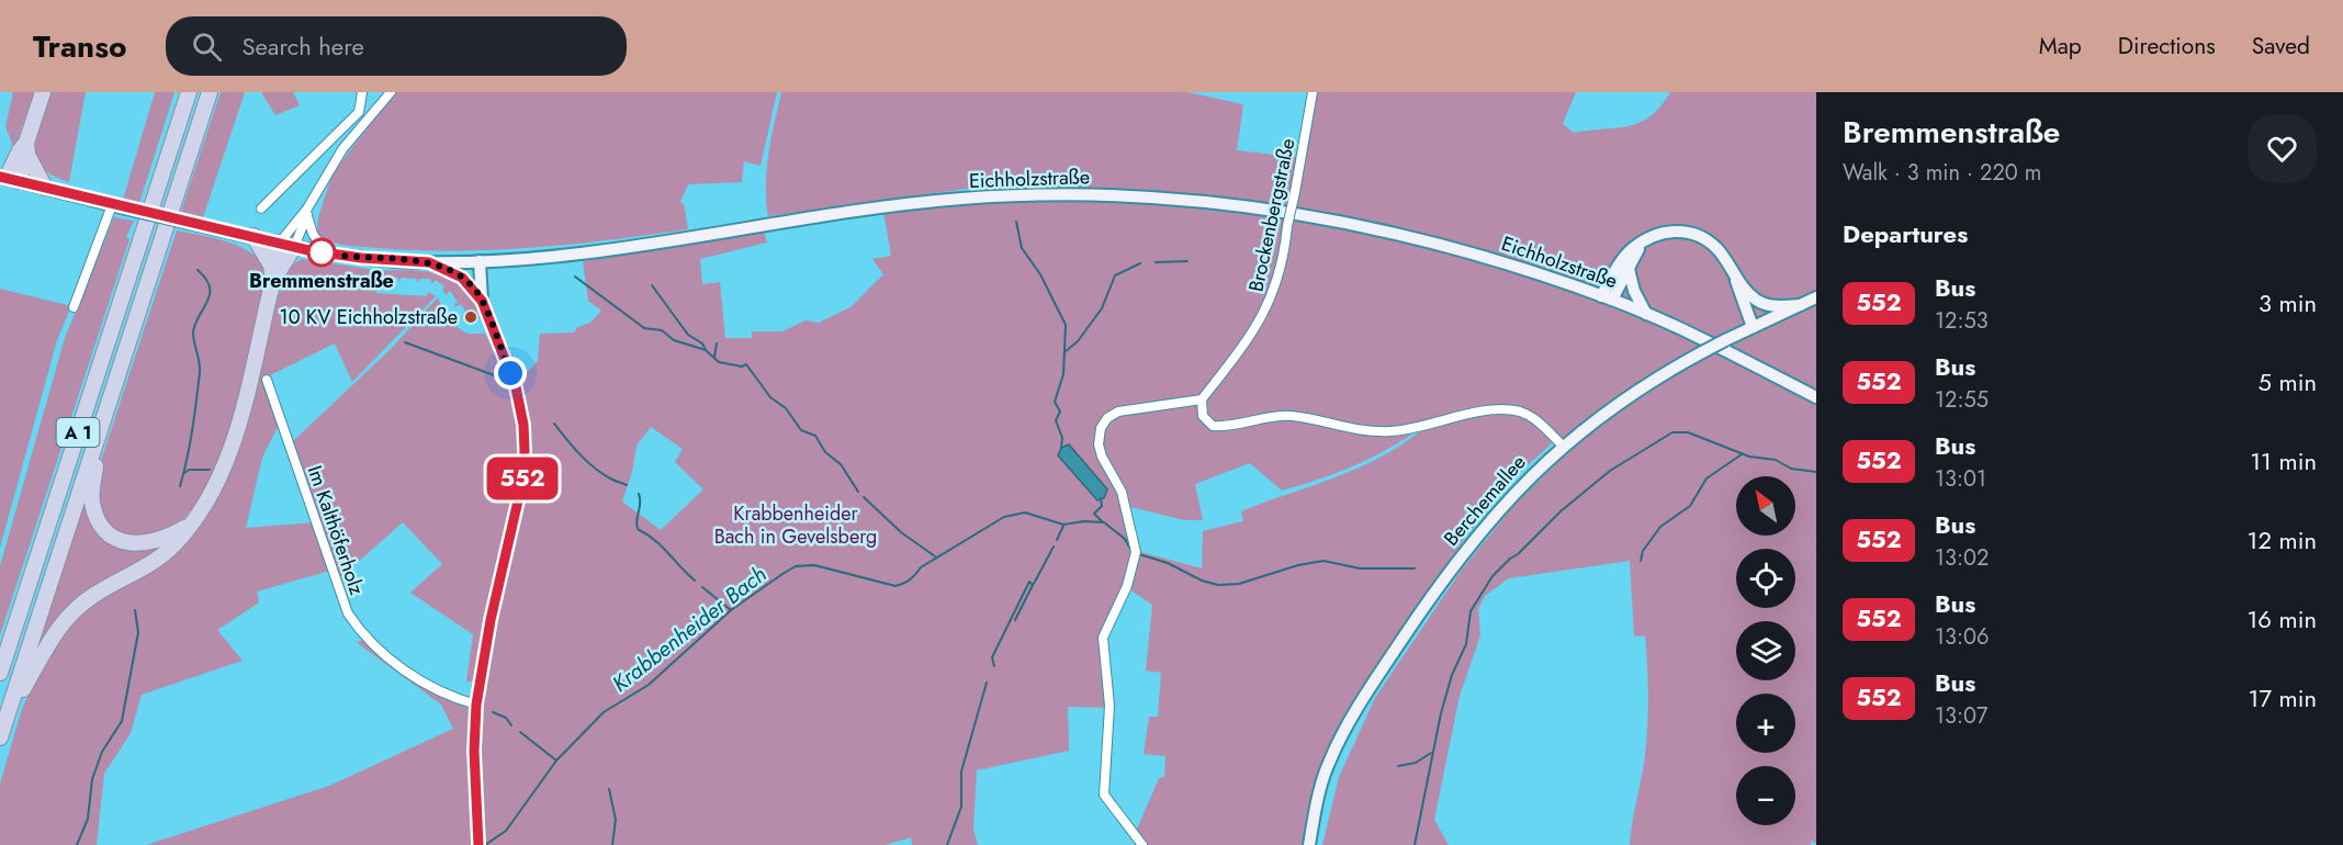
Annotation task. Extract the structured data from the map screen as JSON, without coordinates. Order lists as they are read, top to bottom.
{
  "streets": {
    "highway": ["A 1"],
    "main road": ["Eichholzstraße", "Berchemallee"],
    "street": ["Brockenbergstraße", "Im Kalthöferholz"]
  },
  "water": ["Krabbenheider Bach"],
  "parks": ["Krabbenheider Bach in Gevelsberg"],
  "places": ["Bremmenstraße", "10 KV Eichholzstraße"],
  "lines": ["bus line 552"],
  "north": "top left",
  "page": {
    "header": "Transo",
    "search": "Search here",
    "nav": ["Map", "Directions", "Saved"],
    "on_map": "552",
    "heading": [
      ["Bremmenstraße", "Walk · 3 min · 220 m"],
      "Departures"
    ],
    "list": [
      {
        "mark": "552",
        "name": "Bus",
        "note": "12:53",
        "value": "3 min"
      },
      {
        "mark": "552",
        "name": "Bus",
        "note": "12:55",
        "value": "5 min"
      },
      {
        "mark": "552",
        "name": "Bus",
        "note": "13:01",
        "value": "11 min"
      },
      {
        "mark": "552",
        "name": "Bus",
        "note": "13:02",
        "value": "12 min"
      },
      {
        "mark": "552",
        "name": "Bus",
        "note": "13:06",
        "value": "16 min"
      },
      {
        "mark": "552",
        "name": "Bus",
        "note": "13:07",
        "value": "17 min"
      }
    ],
    "map_buttons": ["+", "−"]
  }
}
